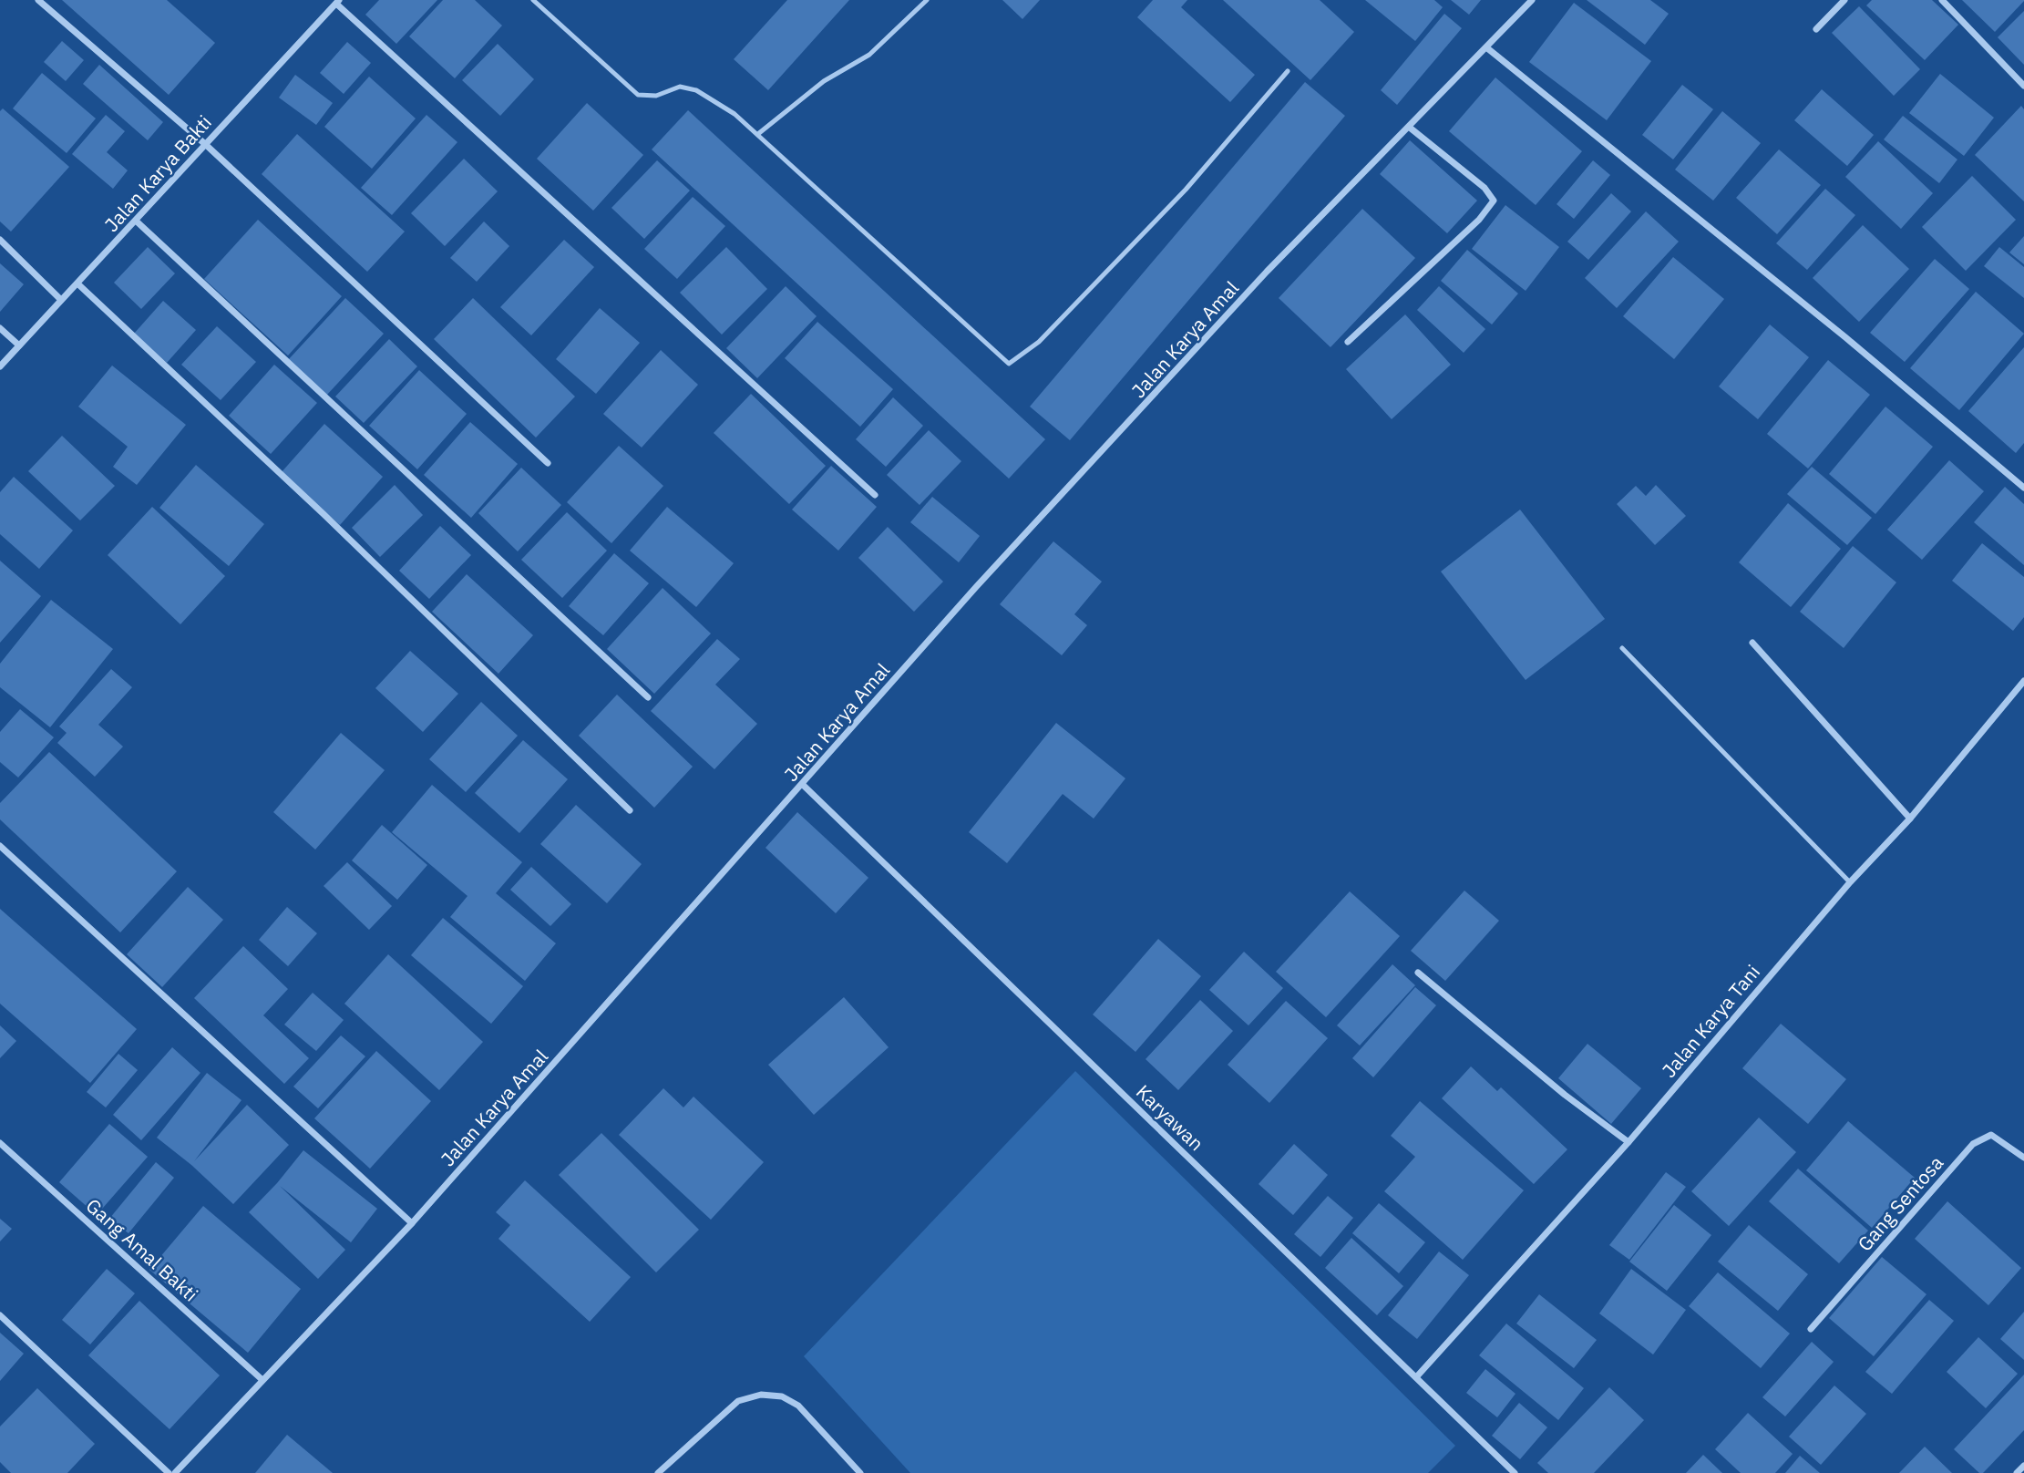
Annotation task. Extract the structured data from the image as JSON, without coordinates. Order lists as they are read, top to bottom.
{
  "streets": {
    "street": [
      "Jalan Karya Bakti",
      "Jalan Karya Amal",
      "Jalan Karya Tani",
      "Karyawan",
      "Gang Sentosa",
      "Gang Amal Bakti"
    ]
  },
  "crossings": [
    ["Jalan Karya Amal", "Karyawan"],
    ["Jalan Karya Amal", "Gang Amal Bakti"],
    ["Jalan Karya Tani", "Karyawan"]
  ]
}
